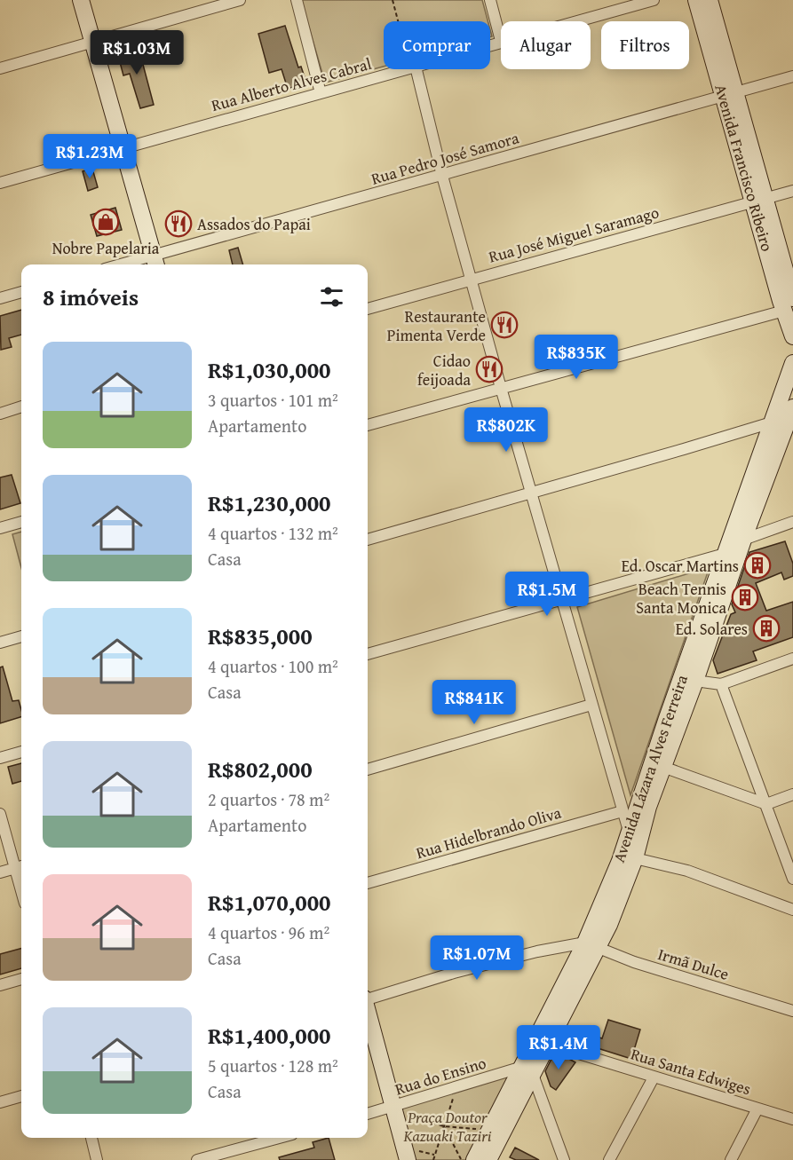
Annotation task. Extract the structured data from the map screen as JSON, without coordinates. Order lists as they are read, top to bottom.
{
  "streets": {
    "main road": ["Avenida Francisco Ribeiro", "Avenida Lázara Alves Ferreira"],
    "street": [
      "Rua Alberto Alves Cabral",
      "Rua Pedro José Samora",
      "Rua José Miguel Saramago",
      "Rua Hidelbrando Oliva",
      "Irmã Dulce",
      "Rua Santa Edwiges",
      "Rua do Ensino"
    ]
  },
  "crossings": [
    ["Rua Pedro José Samora", "Avenida Francisco Ribeiro"],
    ["Avenida Francisco Ribeiro", "Rua José Miguel Saramago"],
    ["Avenida Lázara Alves Ferreira", "Irmã Dulce"],
    ["Avenida Lázara Alves Ferreira", "Rua Santa Edwiges"],
    ["Avenida Lázara Alves Ferreira", "Rua do Ensino"]
  ],
  "parks": ["Praça Doutor Kazuaki Taziri"],
  "places": {
    "shop": ["Nobre Papelaria"],
    "restaurant": ["Assados do Papai", "Restaurante Pimenta Verde", "Cidao feijoada"],
    "building": ["Ed. Oscar Martins", "Beach Tennis Santa Monica", "Ed. Solares"]
  },
  "page": {
    "chip": ["Comprar", "Alugar", "Filtros"],
    "price": [
      "R$1.03M",
      "R$1.23M",
      "R$835K",
      "R$802K",
      "R$1.5M",
      "R$841K",
      "R$1.07M",
      "R$1.4M"
    ],
    "heading": "8 imóveis",
    "list": [
      {
        "name": "R$1,030,000",
        "note": "3 quartos · 101 m² · Apartamento"
      },
      {
        "name": "R$1,230,000",
        "note": "4 quartos · 132 m² · Casa"
      },
      {
        "name": "R$835,000",
        "note": "4 quartos · 100 m² · Casa"
      },
      {
        "name": "R$802,000",
        "note": "2 quartos · 78 m² · Apartamento"
      },
      {
        "name": "R$1,070,000",
        "note": "4 quartos · 96 m² · Casa"
      },
      {
        "name": "R$1,400,000",
        "note": "5 quartos · 128 m² · Casa"
      }
    ]
  }
}
